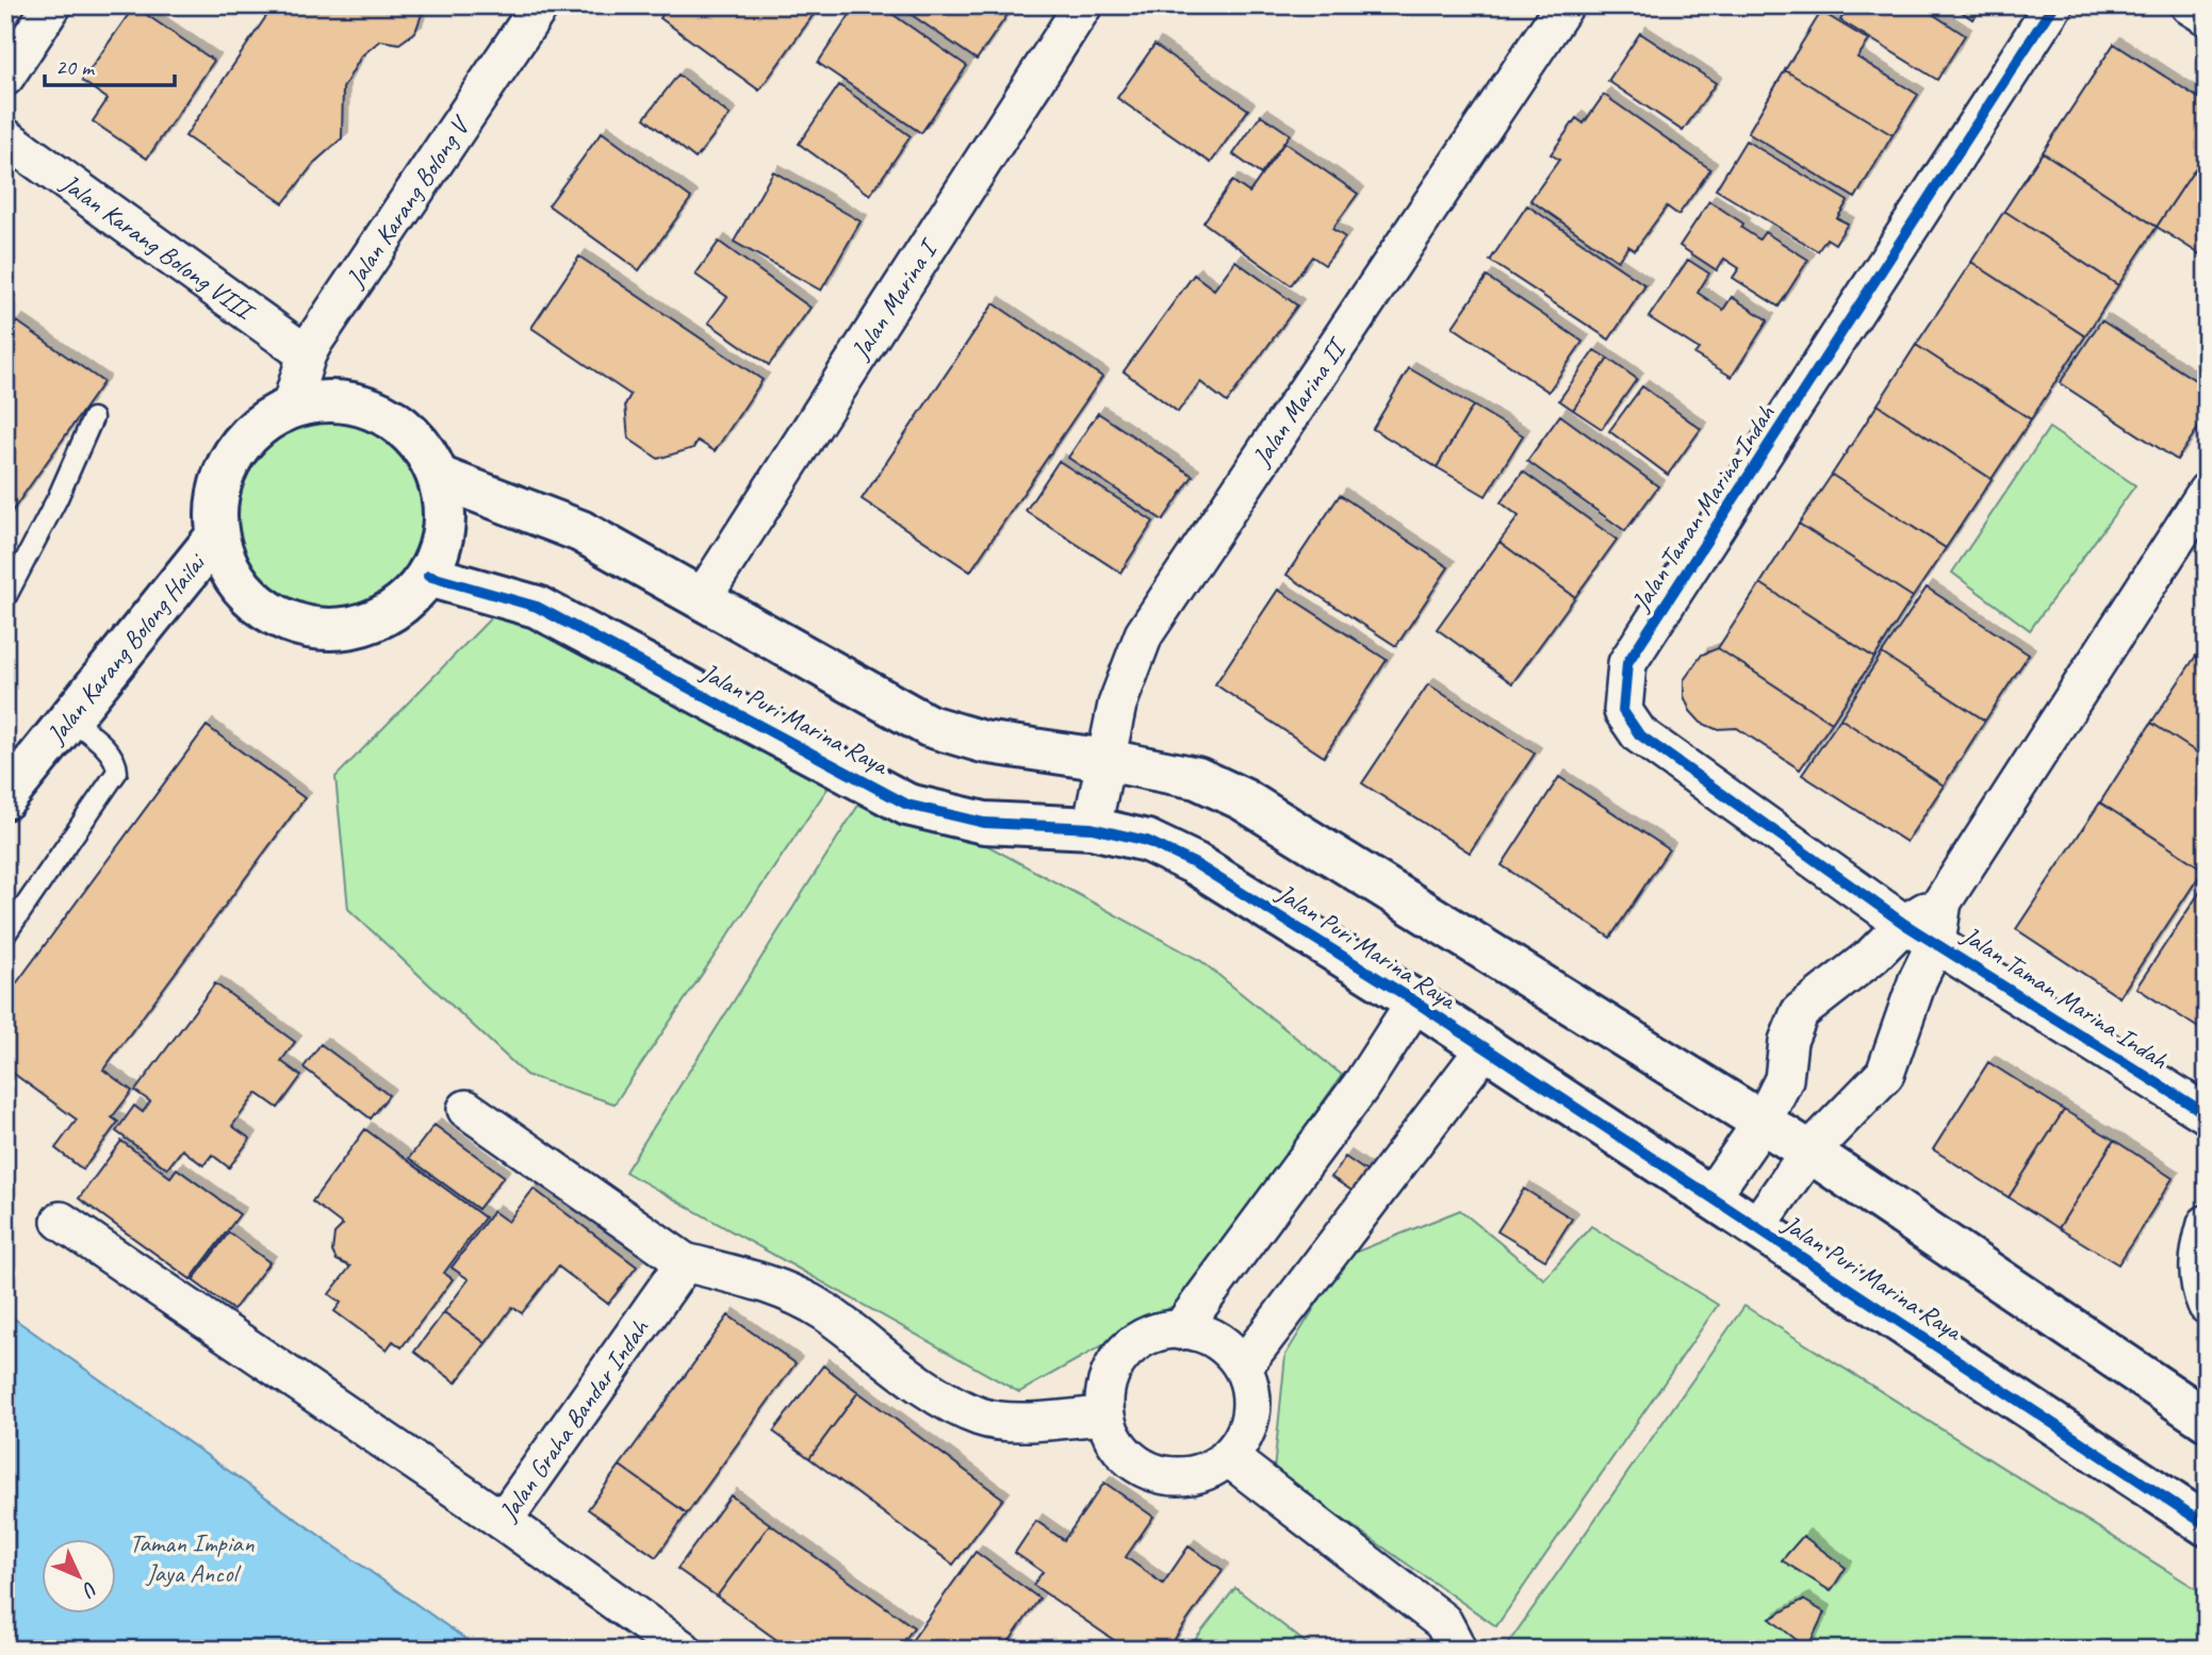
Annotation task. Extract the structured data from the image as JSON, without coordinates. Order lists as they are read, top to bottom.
{
  "streets": {
    "street": [
      "Jalan Karang Bolong V",
      "Jalan Karang Bolong VIII",
      "Jalan Marina I",
      "Jalan Marina II",
      "Jalan Taman Marina Indah",
      "Jalan Karang Bolong Hailai",
      "Jalan Puri Marina Raya",
      "Jalan Graha Bandar Indah"
    ]
  },
  "crossings": [
    ["Jalan Karang Bolong V", "Jalan Karang Bolong VIII"],
    ["Jalan Karang Bolong V", "Jalan Karang Bolong Hailai"],
    ["Jalan Karang Bolong V", "Jalan Puri Marina Raya"],
    ["Jalan Marina II", "Jalan Puri Marina Raya"],
    ["Jalan Taman Marina Indah", "Jalan Puri Marina Raya"],
    ["Jalan Karang Bolong Hailai", "Jalan Puri Marina Raya"]
  ],
  "parks": ["Taman Impian Jaya Ancol"],
  "scale_bar": "20 m",
  "north": "bottom right"
}
